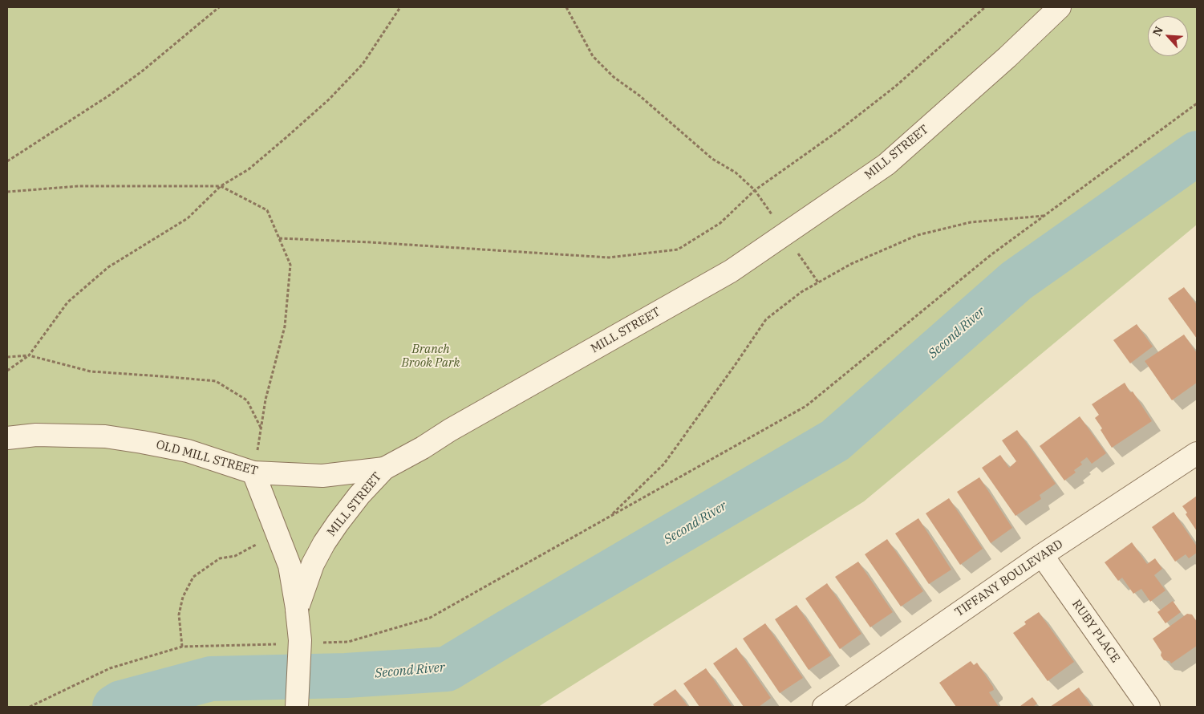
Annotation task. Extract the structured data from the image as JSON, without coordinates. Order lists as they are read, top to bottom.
{
  "streets": {
    "street": [
      "MILL STREET",
      "OLD MILL STREET",
      "TIFFANY BOULEVARD",
      "RUBY PLACE"
    ]
  },
  "crossings": [
    ["MILL STREET", "OLD MILL STREET"],
    ["TIFFANY BOULEVARD", "RUBY PLACE"]
  ],
  "water": ["Second River"],
  "parks": ["Branch Brook Park"],
  "north": "top left"
}
